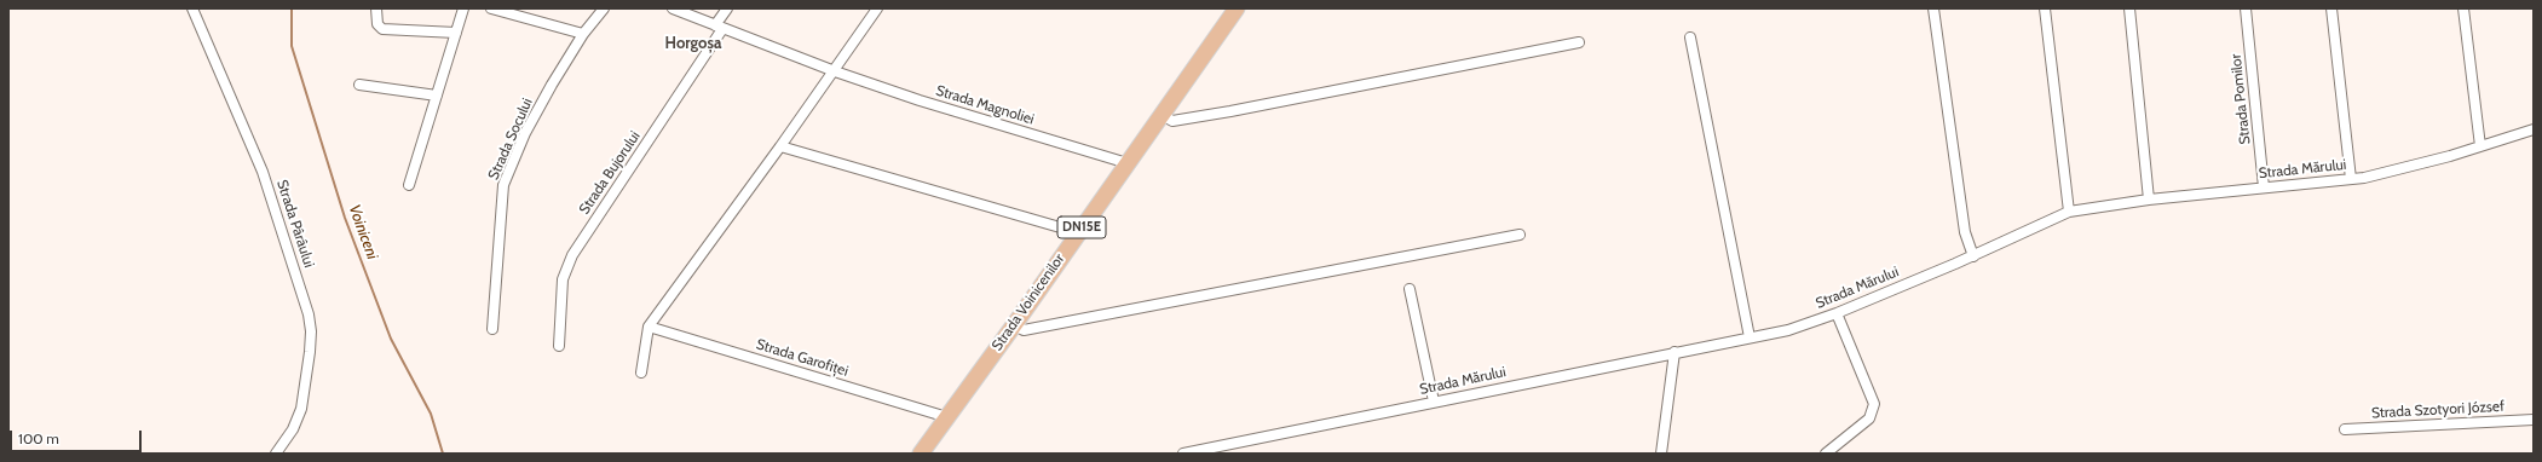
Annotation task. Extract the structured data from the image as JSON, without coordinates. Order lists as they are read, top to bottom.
{
  "streets": {
    "main road": ["DN15E", "Strada Voinicenilor"],
    "street": [
      "Strada Pomilor",
      "Strada Magnoliei",
      "Strada Socului",
      "Strada Mărului",
      "Strada Bujorului",
      "Strada Pârâului",
      "Strada Garofiței",
      "Strada Szotyori József"
    ]
  },
  "crossings": [
    ["Strada Pomilor", "Strada Mărului"],
    ["Strada Magnoliei", "Strada Bujorului"],
    ["Strada Magnoliei", "Strada Voinicenilor"],
    ["Strada Voinicenilor", "Strada Garofiței"]
  ],
  "districts": ["Horgoșa"],
  "water": ["Voiniceni"],
  "scale_bar": "100 m"
}
